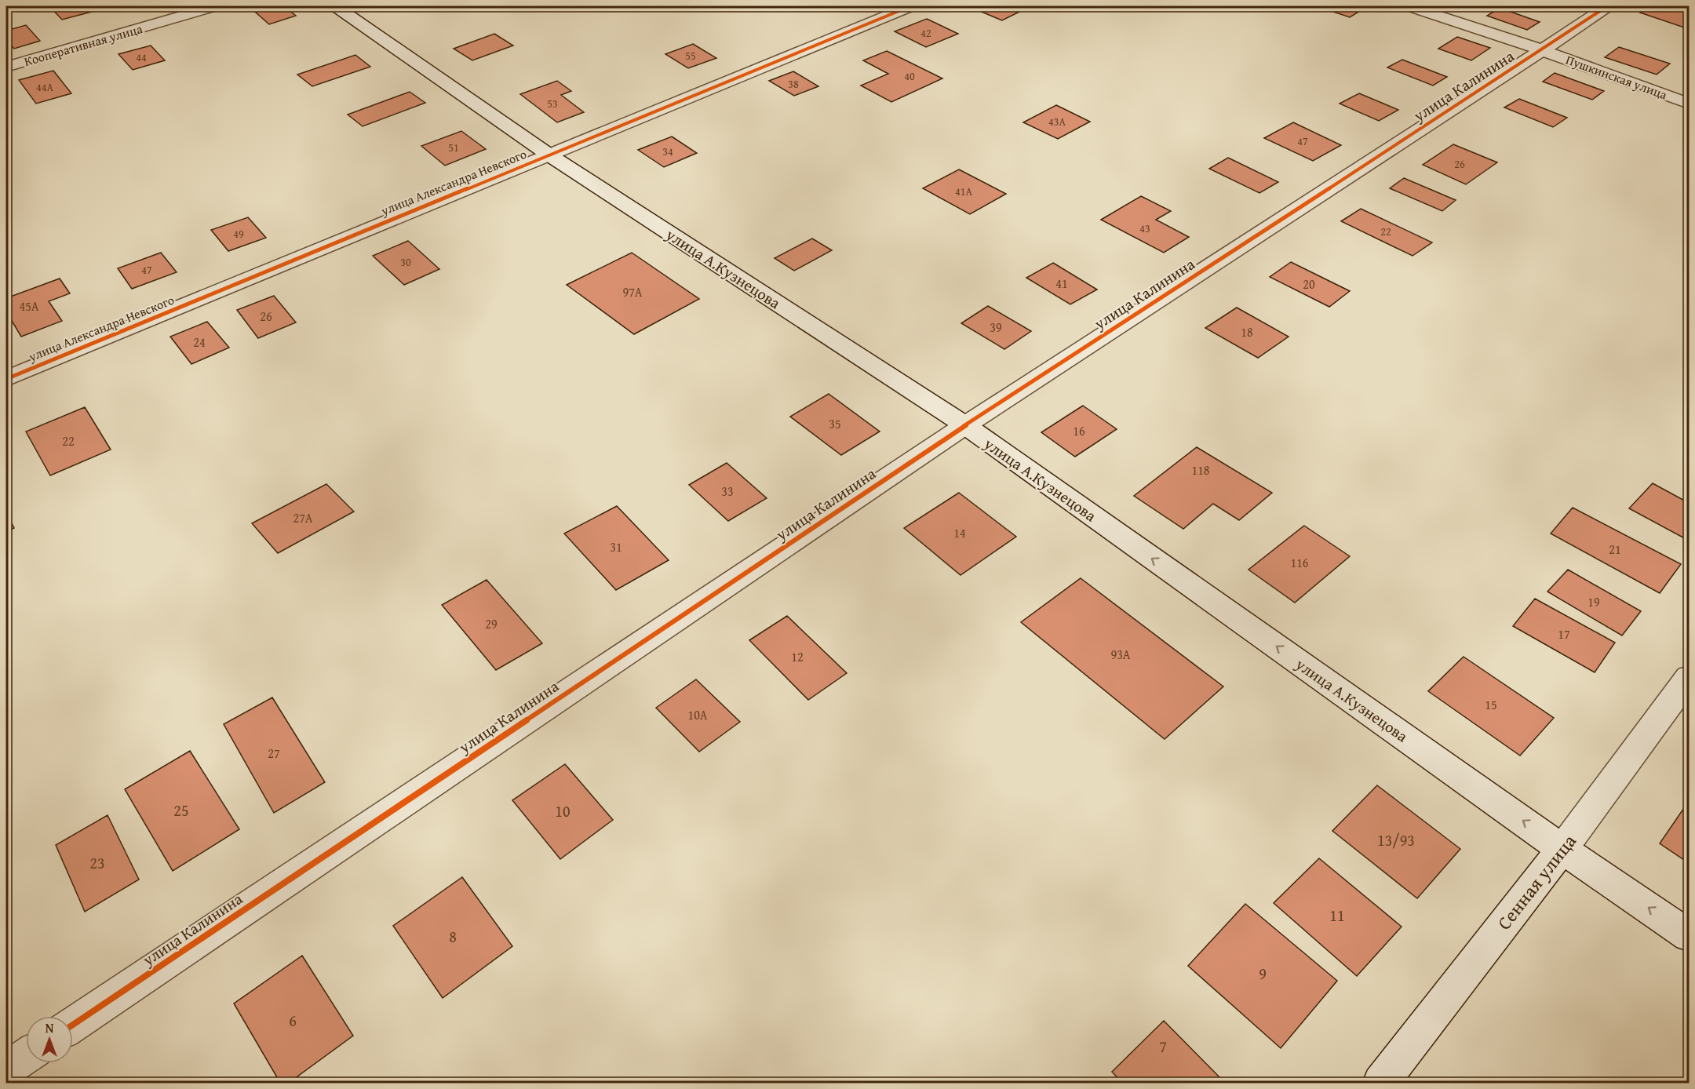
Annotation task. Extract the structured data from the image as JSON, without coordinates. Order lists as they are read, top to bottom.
{
  "streets": {
    "street": [
      "Кооперативная улица",
      "Пушкинская улица",
      "улица Калинина",
      "улица Александра Невского",
      "улица А.Кузнецова",
      "Сенная улица"
    ]
  },
  "crossings": [
    ["Пушкинская улица", "улица Калинина"],
    ["улица Калинина", "улица А.Кузнецова"],
    ["улица Александра Невского", "улица А.Кузнецова"],
    ["улица А.Кузнецова", "Сенная улица"]
  ],
  "one_way": ["улица А.Кузнецова"],
  "house_numbers": [
    "42",
    "55",
    "44",
    "40",
    "38",
    "44А",
    "53",
    "43А",
    "47",
    "51",
    "34",
    "26",
    "41А",
    "43",
    "22",
    "49",
    "30",
    "47",
    "41",
    "20",
    "97А",
    "45А",
    "26",
    "39",
    "18",
    "24",
    "35",
    "16",
    "22",
    "118",
    "33",
    "27А",
    "14",
    "31",
    "21",
    "116",
    "19",
    "29",
    "17",
    "93А",
    "12",
    "15",
    "10А",
    "27",
    "25",
    "10",
    "13/93",
    "23",
    "11",
    "8",
    "9",
    "6",
    "7"
  ],
  "north": "top"
}
